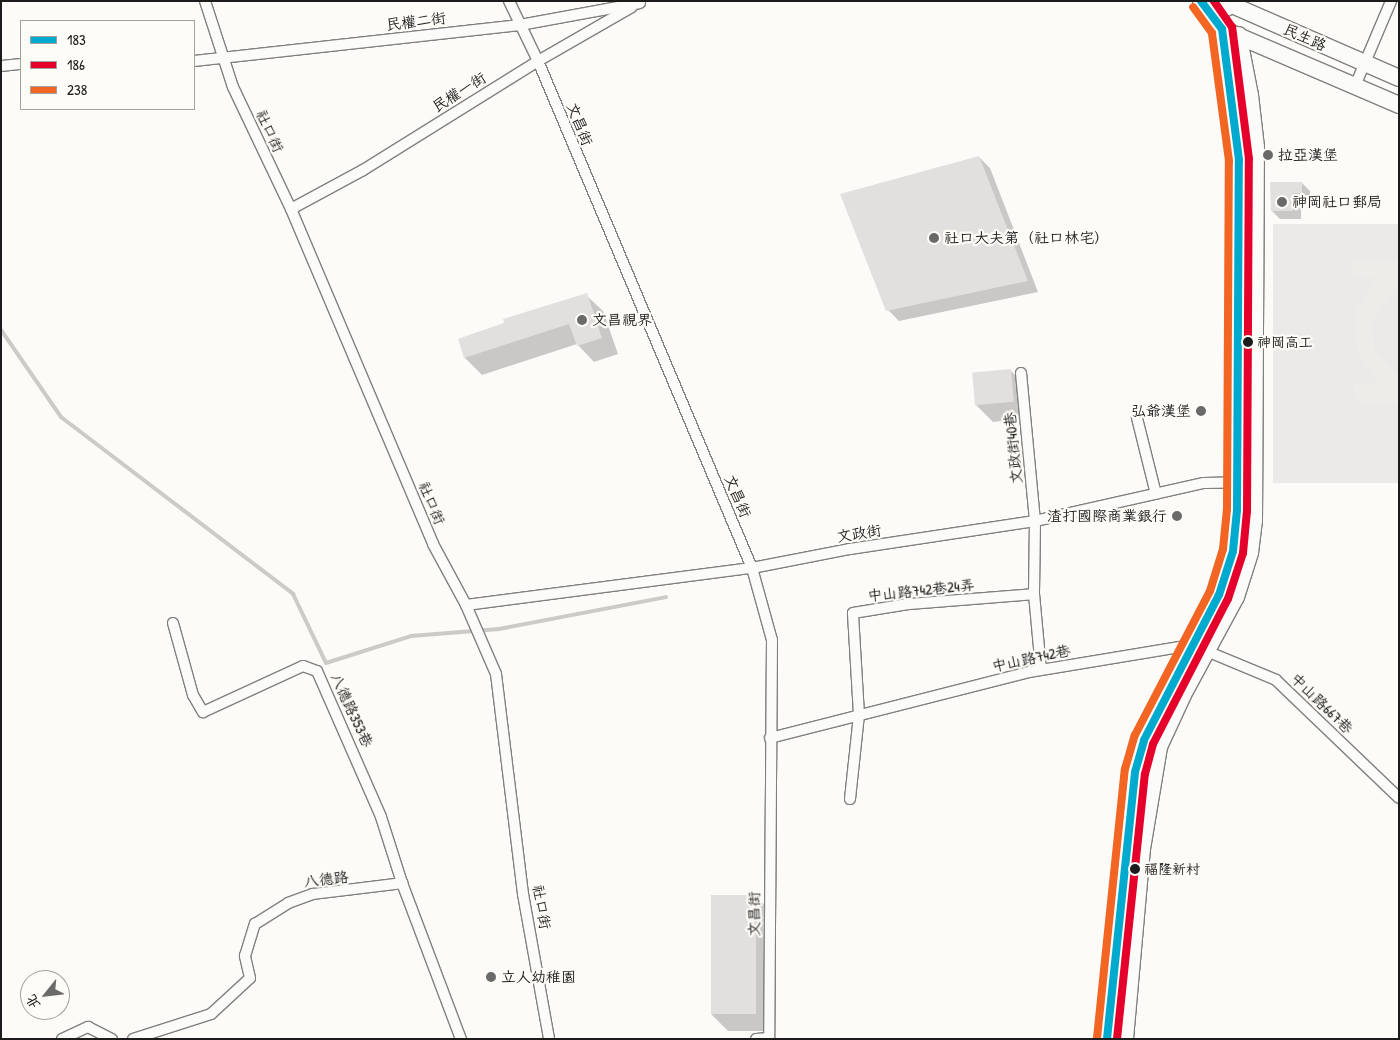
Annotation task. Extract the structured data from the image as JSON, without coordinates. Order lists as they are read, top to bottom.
{
  "streets": {
    "main road": ["民生路"],
    "street": [
      "民權二街",
      "民權一街",
      "文昌街",
      "社口街",
      "文政街40巷",
      "文政街",
      "中山路742巷24弄",
      "中山路742巷",
      "中山路667巷",
      "八德路353巷",
      "八德路"
    ]
  },
  "crossings": [
    ["民權二街", "民權一街"],
    ["民權二街", "文昌街"],
    ["民權二街", "社口街"],
    ["民權一街", "文昌街"],
    ["民權一街", "社口街"],
    ["文昌街", "文政街"],
    ["文昌街", "中山路742巷"],
    ["社口街", "文政街"],
    ["文政街40巷", "文政街"],
    ["文政街40巷", "中山路742巷24弄"],
    ["文政街40巷", "中山路742巷"],
    ["中山路742巷24弄", "中山路742巷"],
    ["中山路742巷", "中山路667巷"],
    ["八德路353巷", "八德路"]
  ],
  "places": [
    "拉亞漢堡",
    "神岡社口郵局",
    "社口大夫第（社口林宅）",
    "文昌視界",
    "神岡高工",
    "弘爺漢堡",
    "渣打國際商業銀行",
    "福隆新村",
    "立人幼稚園"
  ],
  "lines": ["transit line 183", "transit line 186", "transit line 238"],
  "legend": ["183", "186", "238"],
  "north": "bottom left"
}
